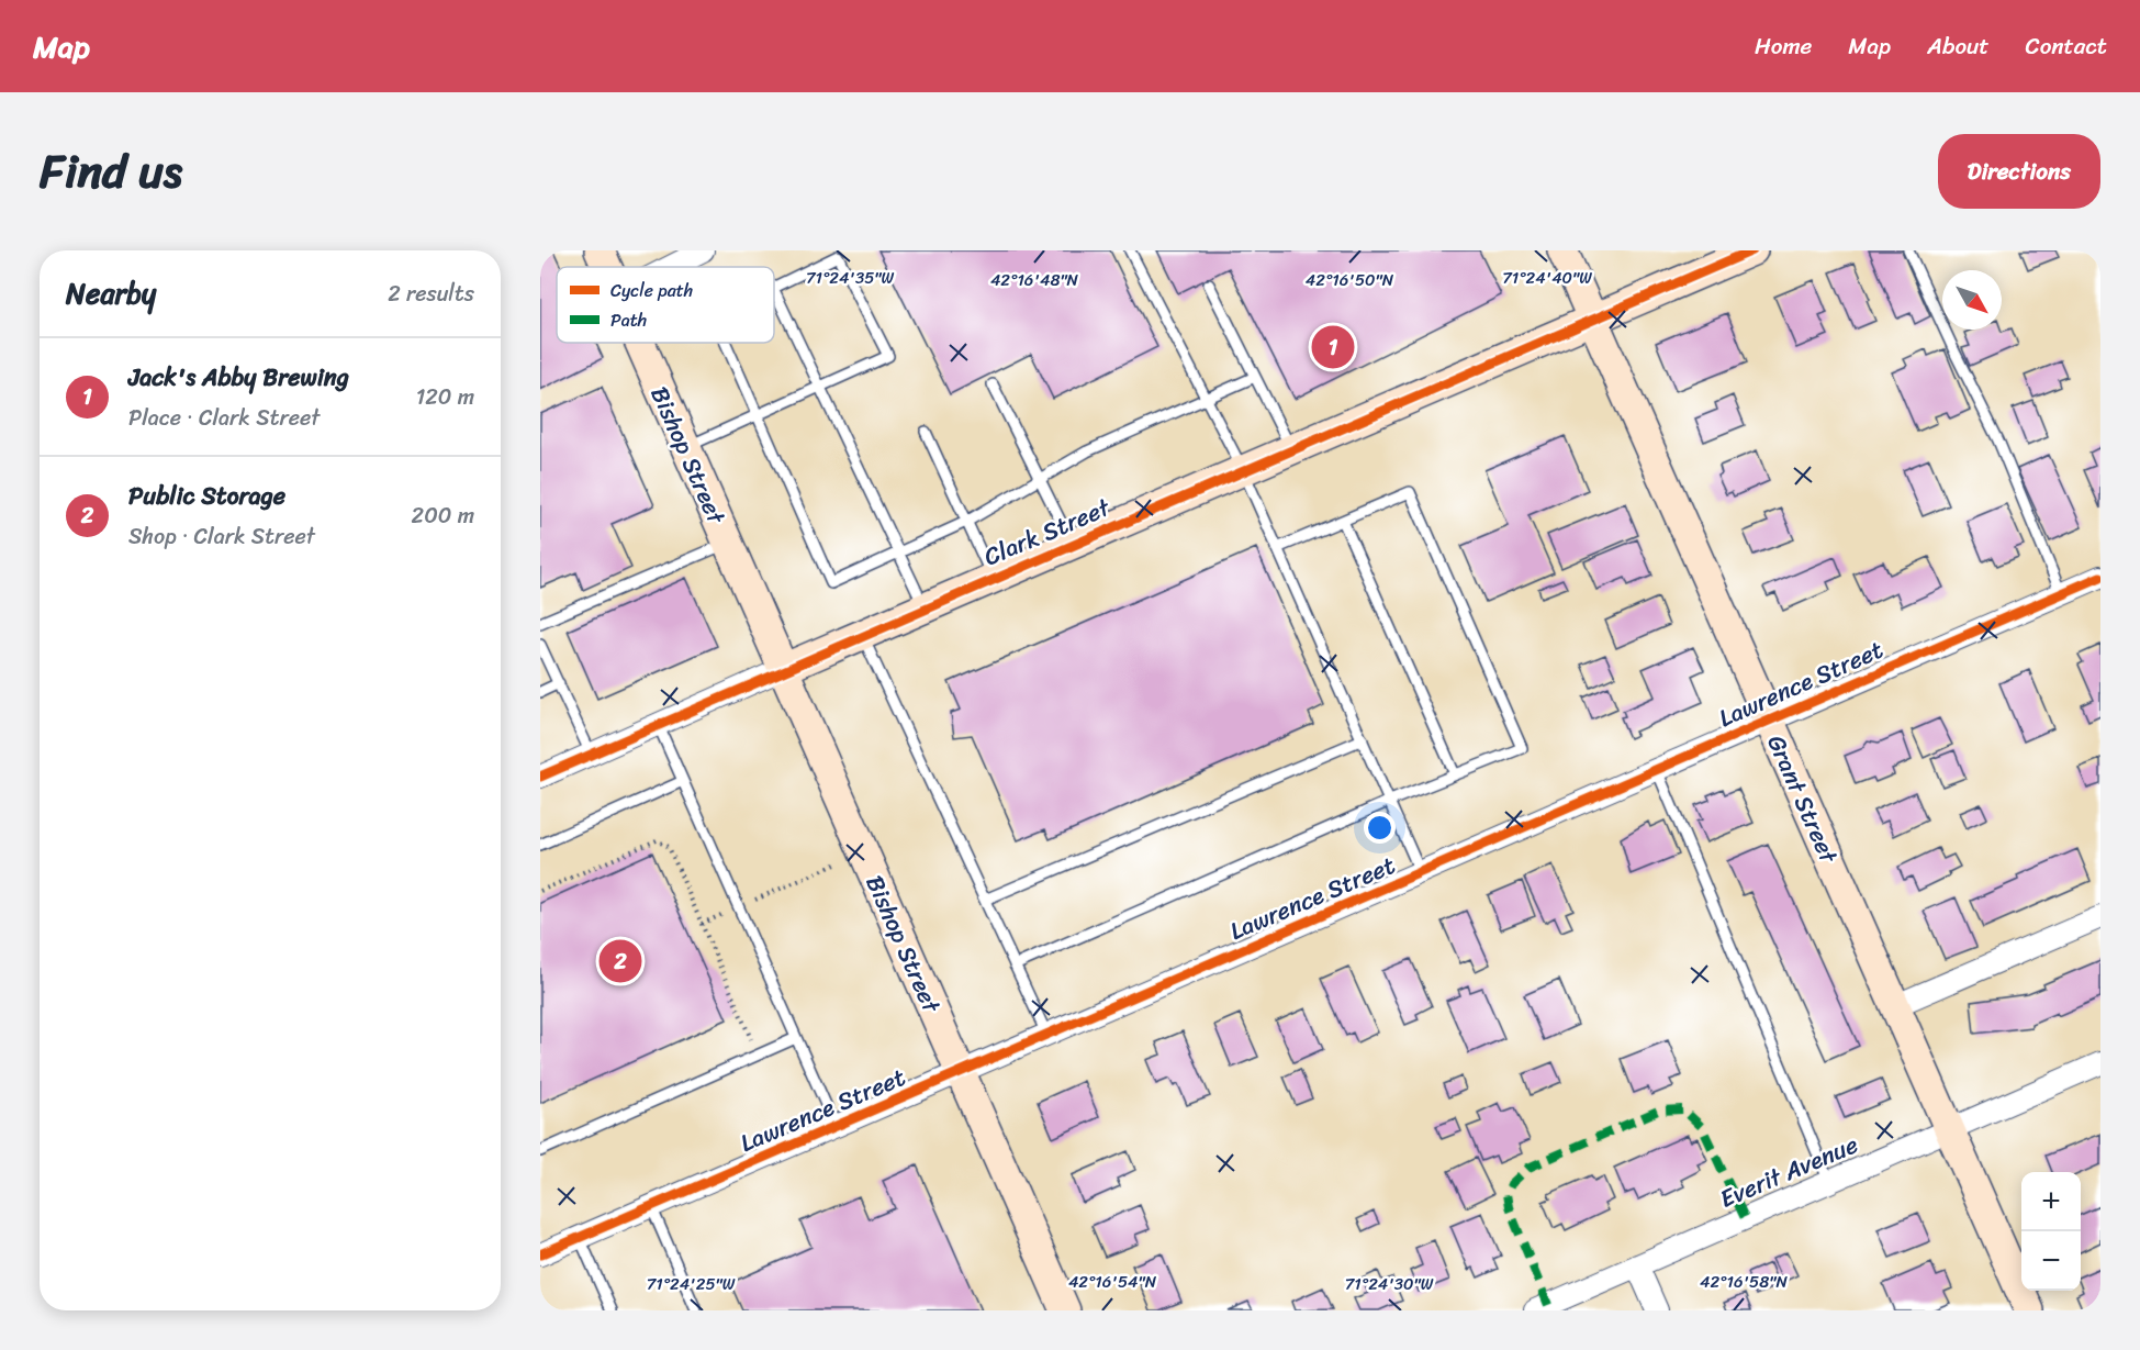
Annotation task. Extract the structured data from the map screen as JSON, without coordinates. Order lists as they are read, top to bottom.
{
  "streets": {
    "street": [
      "Bishop Street",
      "Clark Street",
      "Lawrence Street",
      "Grant Street",
      "Everit Avenue"
    ]
  },
  "crossings": [
    ["Bishop Street", "Clark Street"],
    ["Bishop Street", "Lawrence Street"],
    ["Clark Street", "Grant Street"],
    ["Lawrence Street", "Grant Street"],
    ["Grant Street", "Everit Avenue"]
  ],
  "legend": ["Cycle path", "Path"],
  "north": "bottom right",
  "page": {
    "header": "Map",
    "nav": [
      "Home",
      "Map",
      "About",
      "Contact"
    ],
    "title": "Find us",
    "buttons": "Directions",
    "heading": ["Nearby", "2 results"],
    "pins": ["1", "2"],
    "list": [
      {
        "mark": "1",
        "name": "Jack's Abby Brewing",
        "note": "Place · Clark Street",
        "value": "120 m"
      },
      {
        "mark": "2",
        "name": "Public Storage",
        "note": "Shop · Clark Street",
        "value": "200 m"
      }
    ],
    "map_buttons": ["+", "−"]
  },
  "coordinates": [
    "71°24'35\"W",
    "71°24'40\"W",
    "42°16'48\"N",
    "42°16'50\"N",
    "42°16'54\"N",
    "42°16'58\"N",
    "71°24'25\"W",
    "71°24'30\"W"
  ]
}
